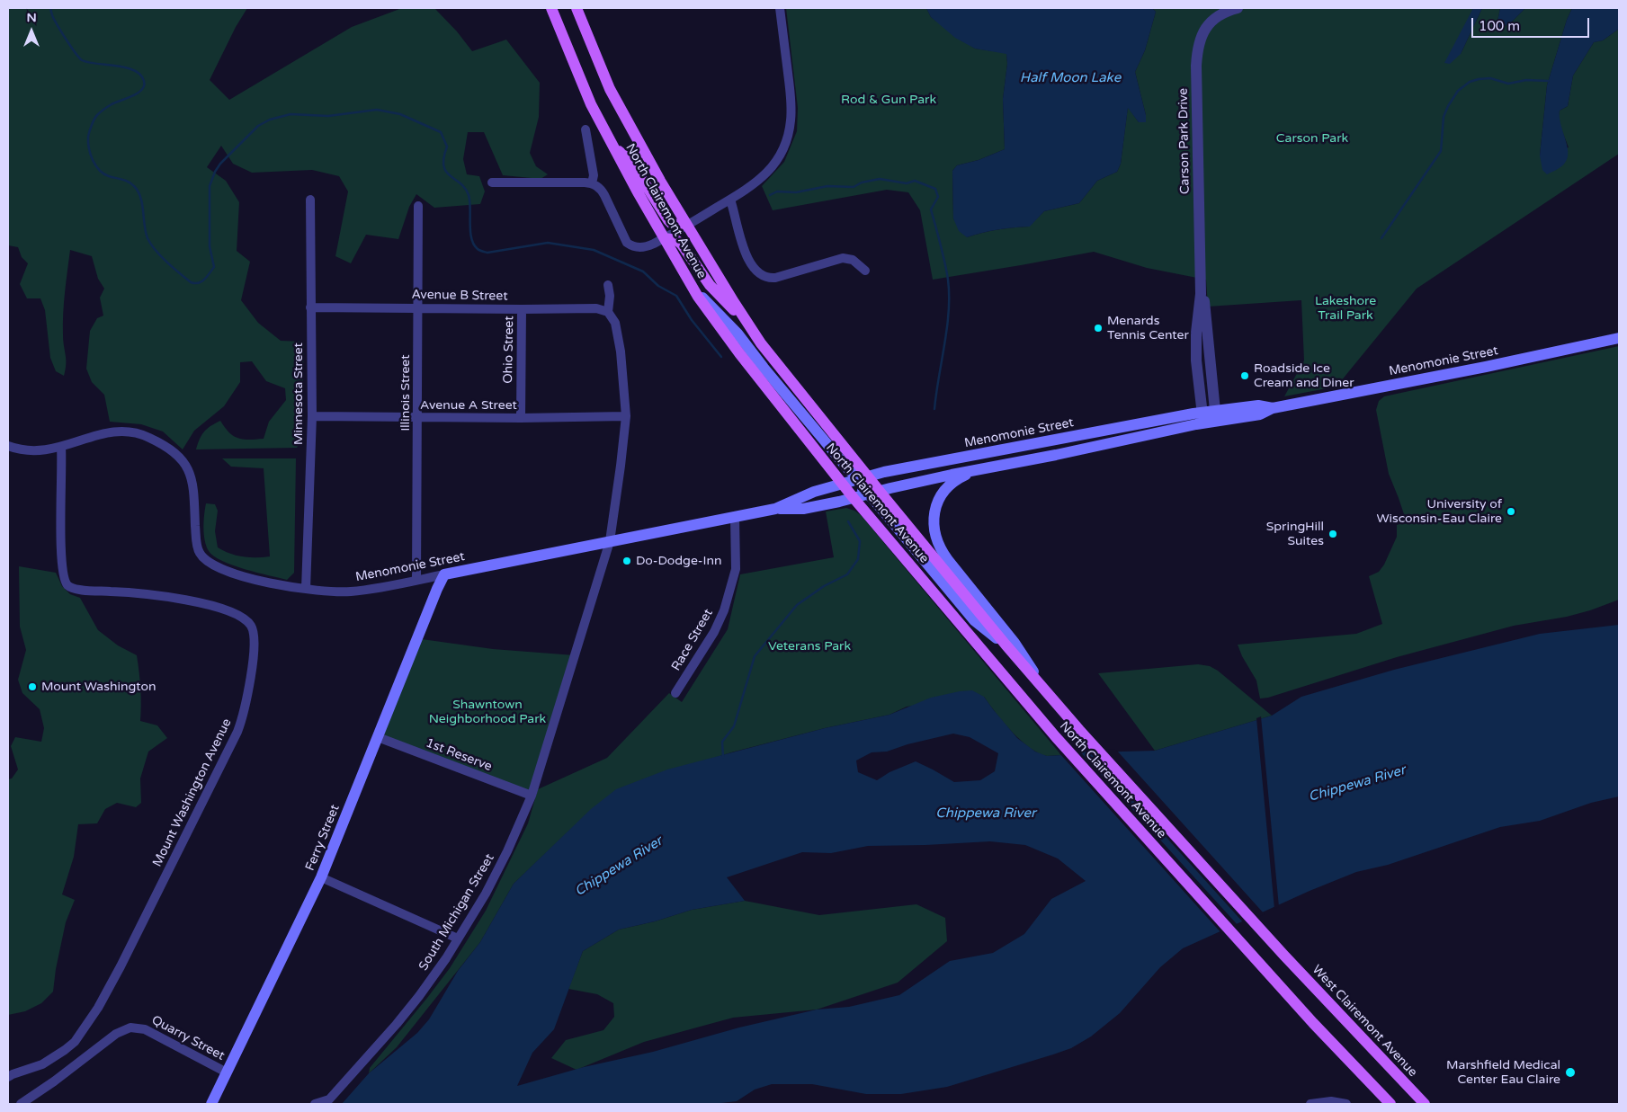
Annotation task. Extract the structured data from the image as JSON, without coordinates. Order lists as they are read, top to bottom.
{
  "streets": {
    "main road": [
      "North Clairemont Avenue",
      "Menomonie Street",
      "Ferry Street",
      "West Clairemont Avenue"
    ],
    "street": [
      "Carson Park Drive",
      "Avenue B Street",
      "Ohio Street",
      "Illinois Street",
      "Minnesota Street",
      "Avenue A Street",
      "Race Street",
      "1st Reserve",
      "Mount Washington Avenue",
      "South Michigan Street",
      "Quarry Street"
    ]
  },
  "crossings": [
    ["Carson Park Drive", "Menomonie Street"],
    ["North Clairemont Avenue", "Menomonie Street"],
    ["North Clairemont Avenue", "West Clairemont Avenue"],
    ["Avenue B Street", "Ohio Street"],
    ["Avenue B Street", "Illinois Street"],
    ["Avenue B Street", "Minnesota Street"],
    ["Avenue B Street", "South Michigan Street"],
    ["Ohio Street", "Avenue A Street"],
    ["Menomonie Street", "Illinois Street"],
    ["Menomonie Street", "Minnesota Street"],
    ["Menomonie Street", "Race Street"],
    ["Menomonie Street", "Mount Washington Avenue"],
    ["Menomonie Street", "Ferry Street"],
    ["Menomonie Street", "South Michigan Street"],
    ["Illinois Street", "Avenue A Street"],
    ["Minnesota Street", "Avenue A Street"],
    ["Avenue A Street", "South Michigan Street"],
    ["1st Reserve", "Ferry Street"],
    ["1st Reserve", "South Michigan Street"],
    ["Ferry Street", "Quarry Street"]
  ],
  "water": ["Half Moon Lake", "Chippewa River"],
  "parks": [
    "Rod & Gun Park",
    "Carson Park",
    "Lakeshore Trail Park",
    "Veterans Park",
    "Shawntown Neighborhood Park"
  ],
  "places": [
    "Menards Tennis Center",
    "Roadside Ice Cream and Diner",
    "University of Wisconsin-Eau Claire",
    "SpringHill Suites",
    "Do-Dodge-Inn",
    "Mount Washington",
    "Marshfield Medical Center Eau Claire"
  ],
  "scale_bar": "100 m",
  "north": "top"
}
